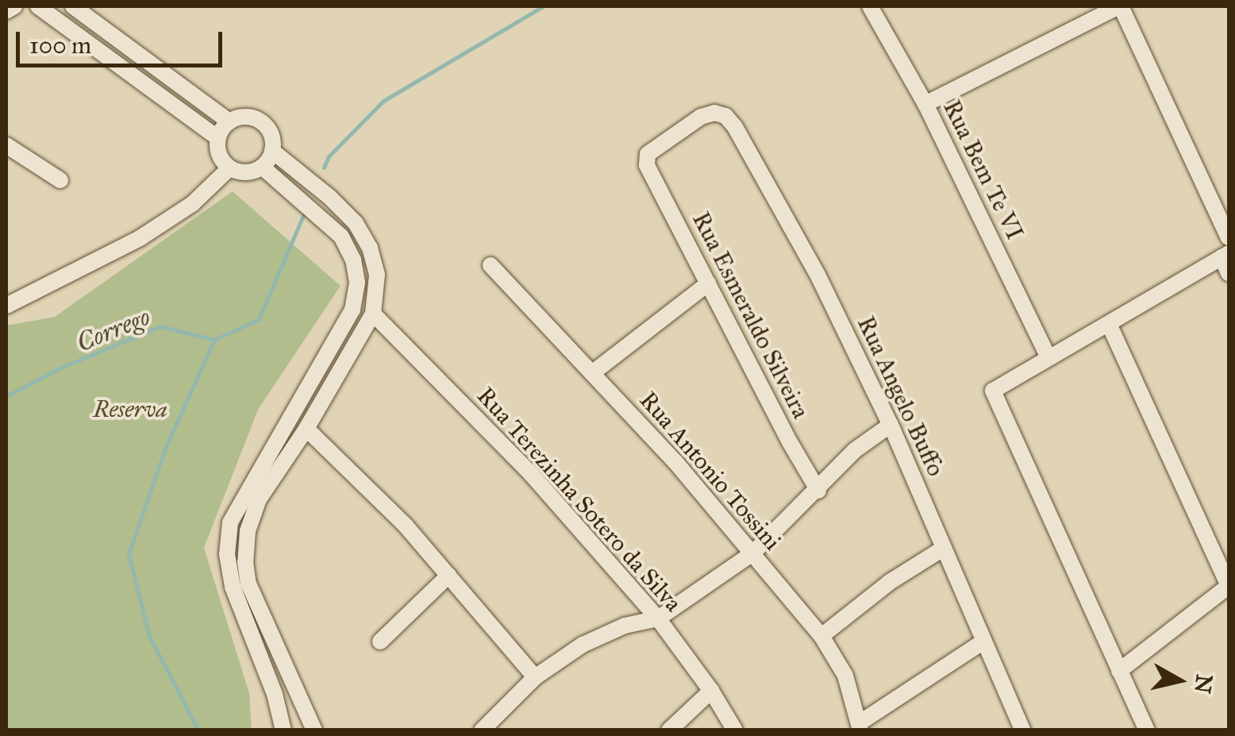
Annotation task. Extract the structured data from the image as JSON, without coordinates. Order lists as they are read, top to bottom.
{
  "streets": {
    "street": [
      "Rua Bem Te VI",
      "Rua Esmeraldo Silveira",
      "Rua Angelo Buffo",
      "Rua Antonio Tossini",
      "Rua Terezinha Sotero da Silva"
    ]
  },
  "crossings": [
    ["Rua Esmeraldo Silveira", "Rua Angelo Buffo"]
  ],
  "water": ["Corrego"],
  "parks": ["Reserva"],
  "scale_bar": "100 m",
  "north": "right"
}
